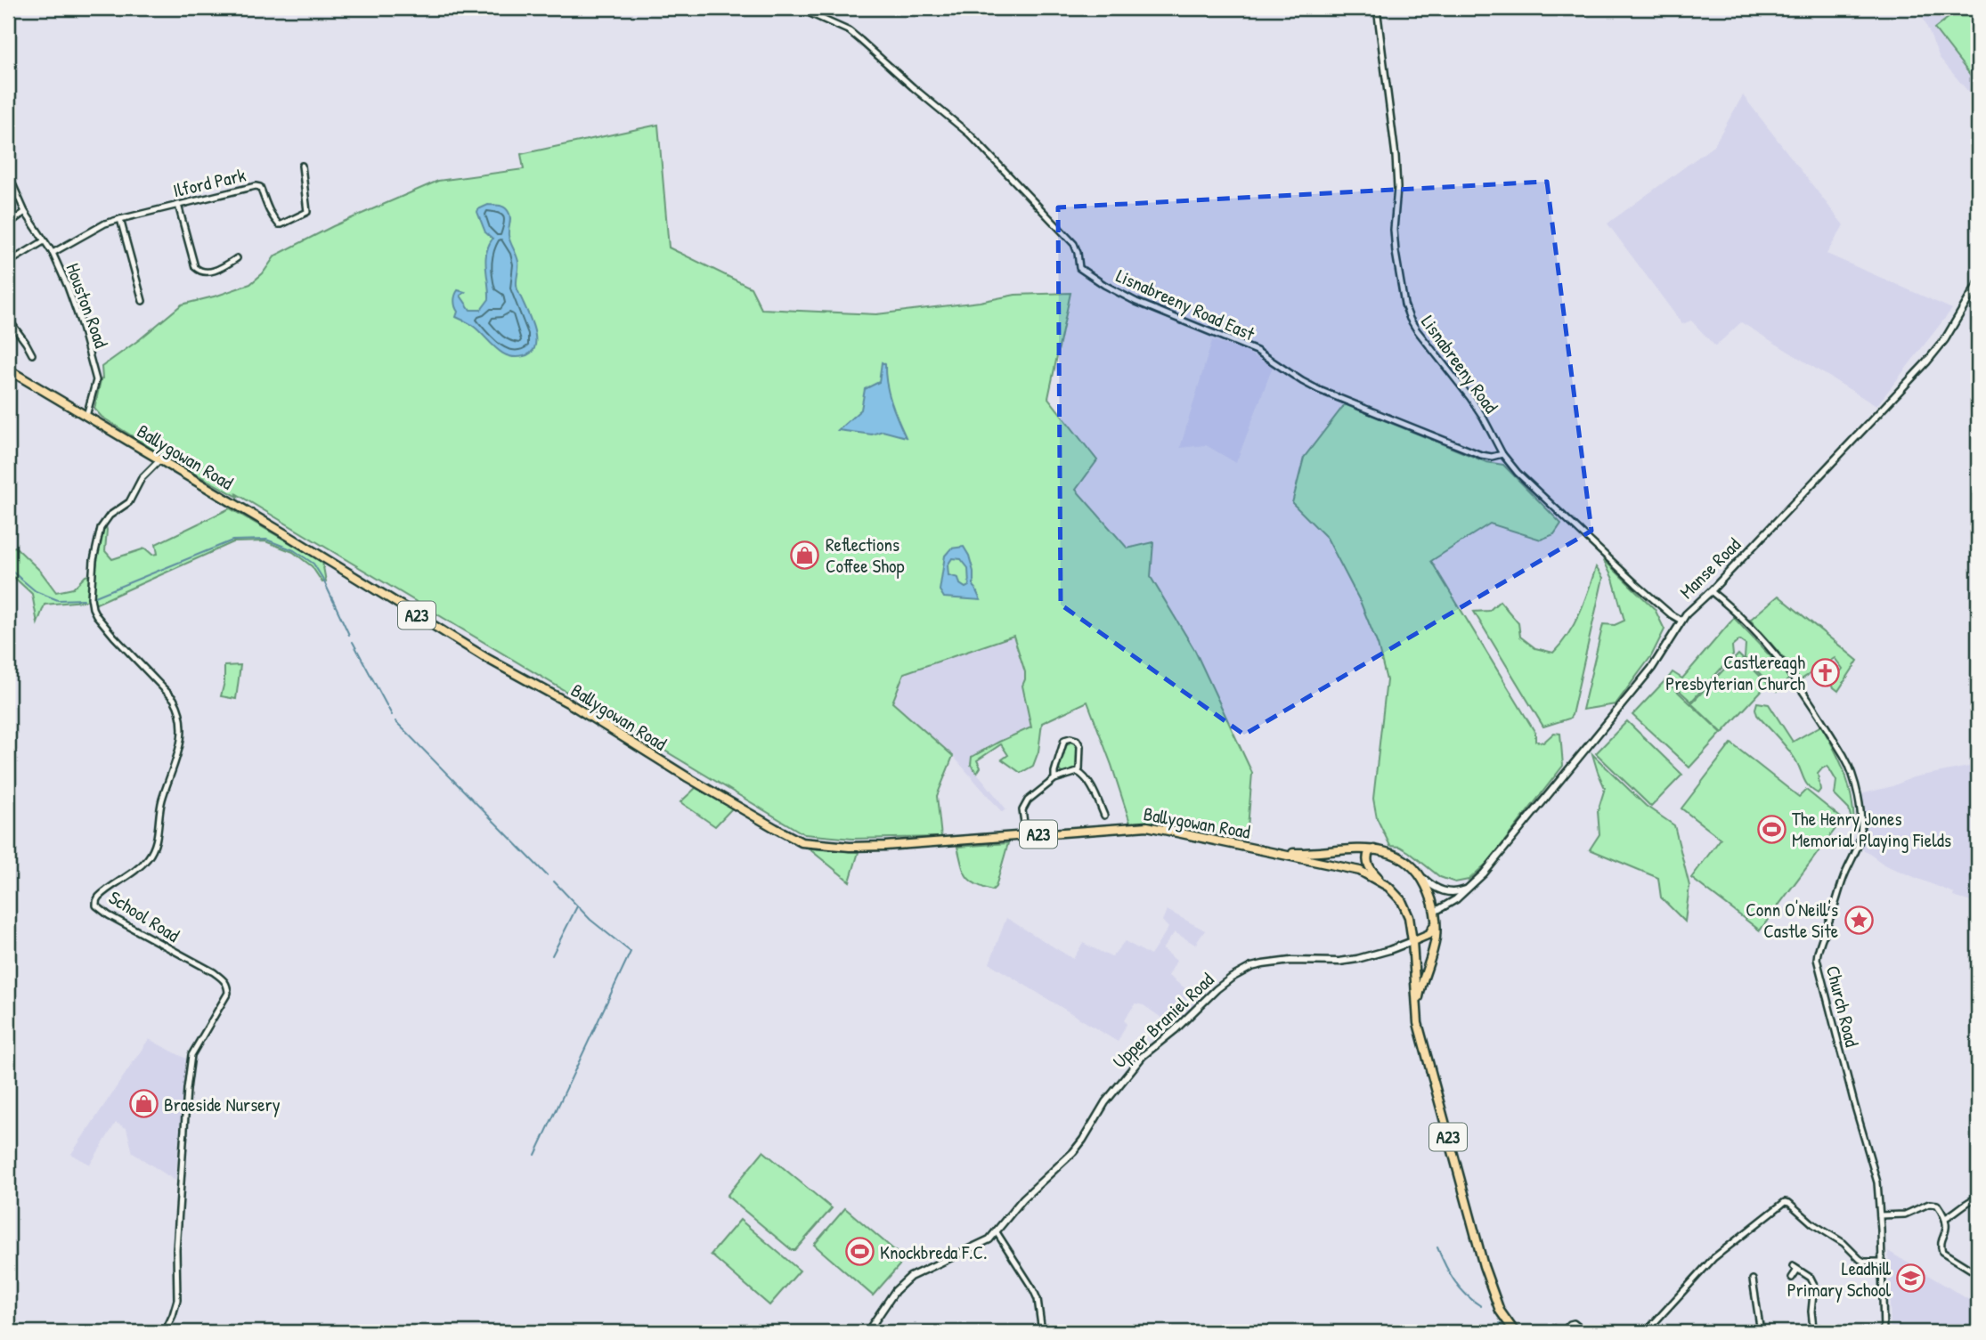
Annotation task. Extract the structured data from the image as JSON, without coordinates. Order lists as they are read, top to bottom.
{
  "streets": {
    "main road": ["Ballygowan Road", "A23"],
    "street": [
      "Ilford Park",
      "Lisnabreeny Road East",
      "Houston Road",
      "Lisnabreeny Road",
      "Manse Road",
      "School Road",
      "Church Road",
      "Upper Braniel Road"
    ]
  },
  "crossings": [
    ["Ilford Park", "Houston Road"],
    ["Lisnabreeny Road East", "Lisnabreeny Road"],
    ["Houston Road", "Ballygowan Road"],
    ["Lisnabreeny Road", "Manse Road"],
    ["Ballygowan Road", "Manse Road"],
    ["Ballygowan Road", "A23"],
    ["Ballygowan Road", "School Road"],
    ["Ballygowan Road", "Upper Braniel Road"],
    ["Manse Road", "Church Road"]
  ],
  "places": {
    "shop": ["Reflections Coffee Shop", "Braeside Nursery"],
    "church": ["Castlereagh Presbyterian Church"],
    "sports": ["The Henry Jones Memorial Playing Fields", "Knockbreda F.C."],
    "place": ["Conn O'Neill's Castle Site"],
    "school or university": ["Leadhill Primary School"]
  }
}
